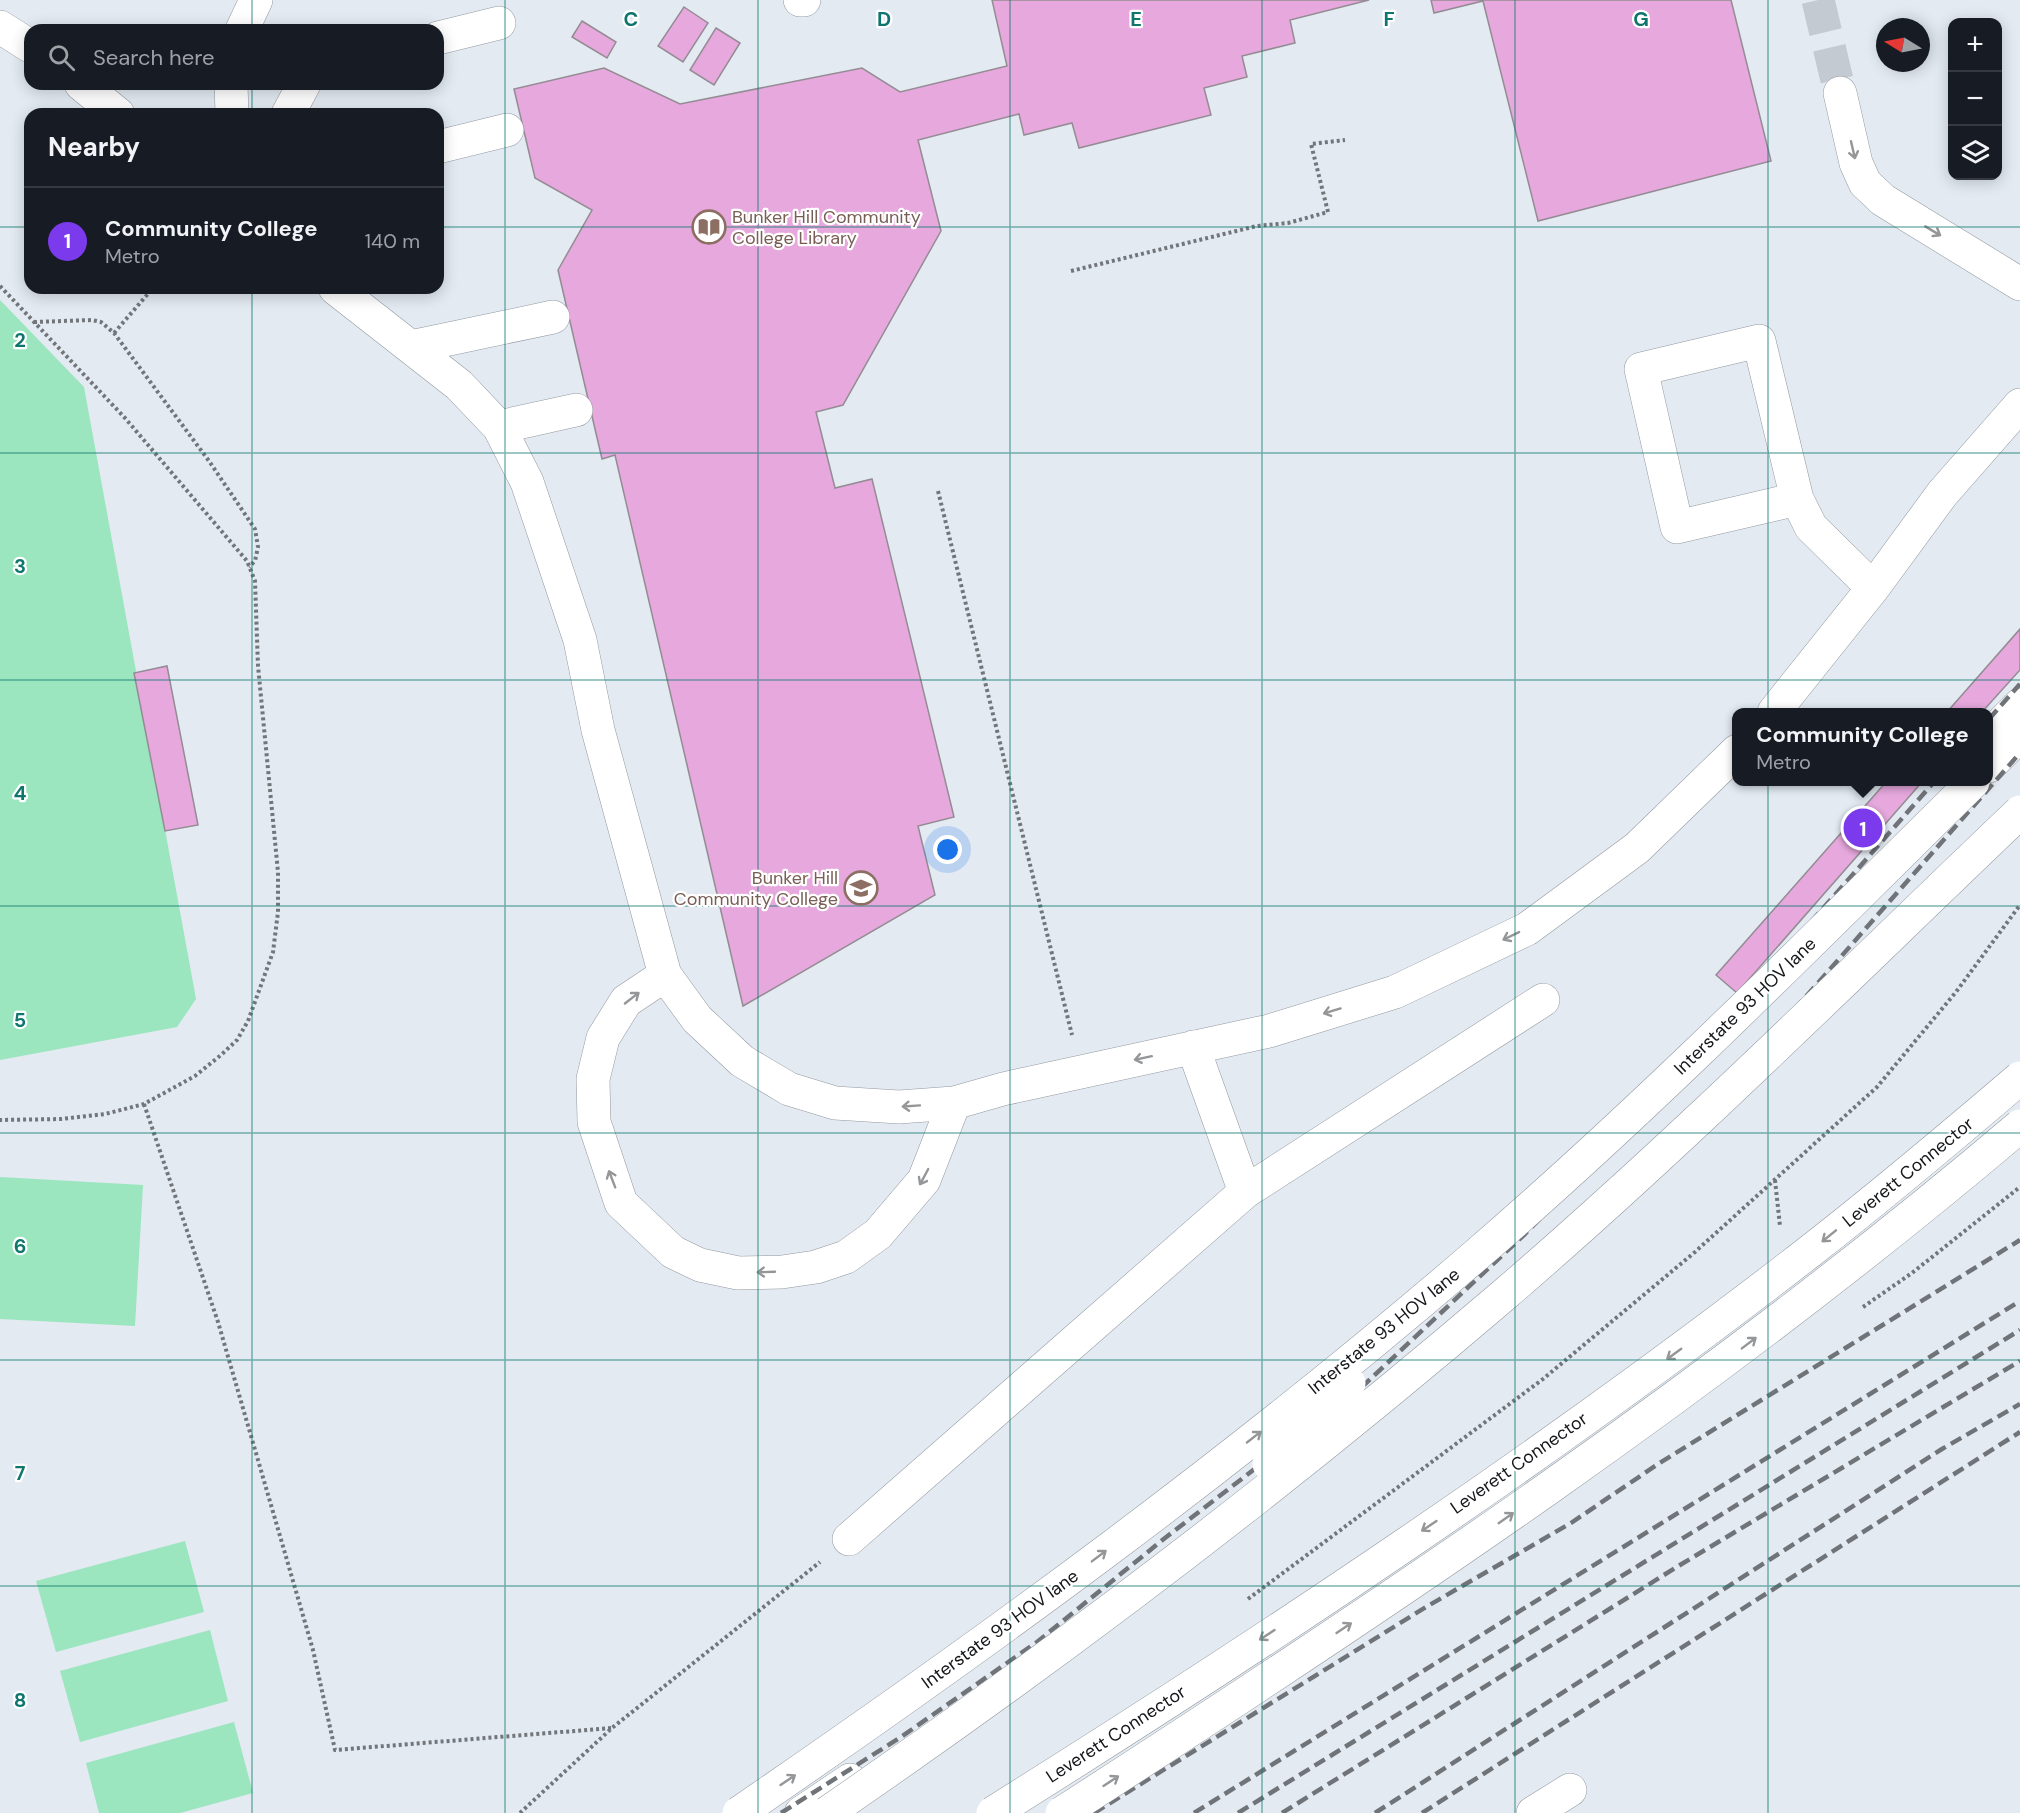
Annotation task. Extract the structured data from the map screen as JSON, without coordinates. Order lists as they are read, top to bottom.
{
  "streets": {
    "main road": ["Interstate 93 HOV lane", "Leverett Connector"]
  },
  "places": {
    "library": ["Bunker Hill Community College Library"],
    "school or university": ["Bunker Hill Community College"]
  },
  "north": "left",
  "page": {
    "map_buttons": ["+", "−"],
    "search": "Search here",
    "heading": "Nearby",
    "list": [
      {
        "mark": "1",
        "name": "Community College",
        "note": "Metro",
        "value": "140 m"
      }
    ],
    "popup": ["Community College", "Metro"],
    "pins": "1"
  },
  "grid": {
    "columns": [
      "C",
      "D",
      "E",
      "F",
      "G"
    ],
    "rows": [
      "2",
      "3",
      "4",
      "5",
      "6",
      "7",
      "8"
    ]
  }
}
